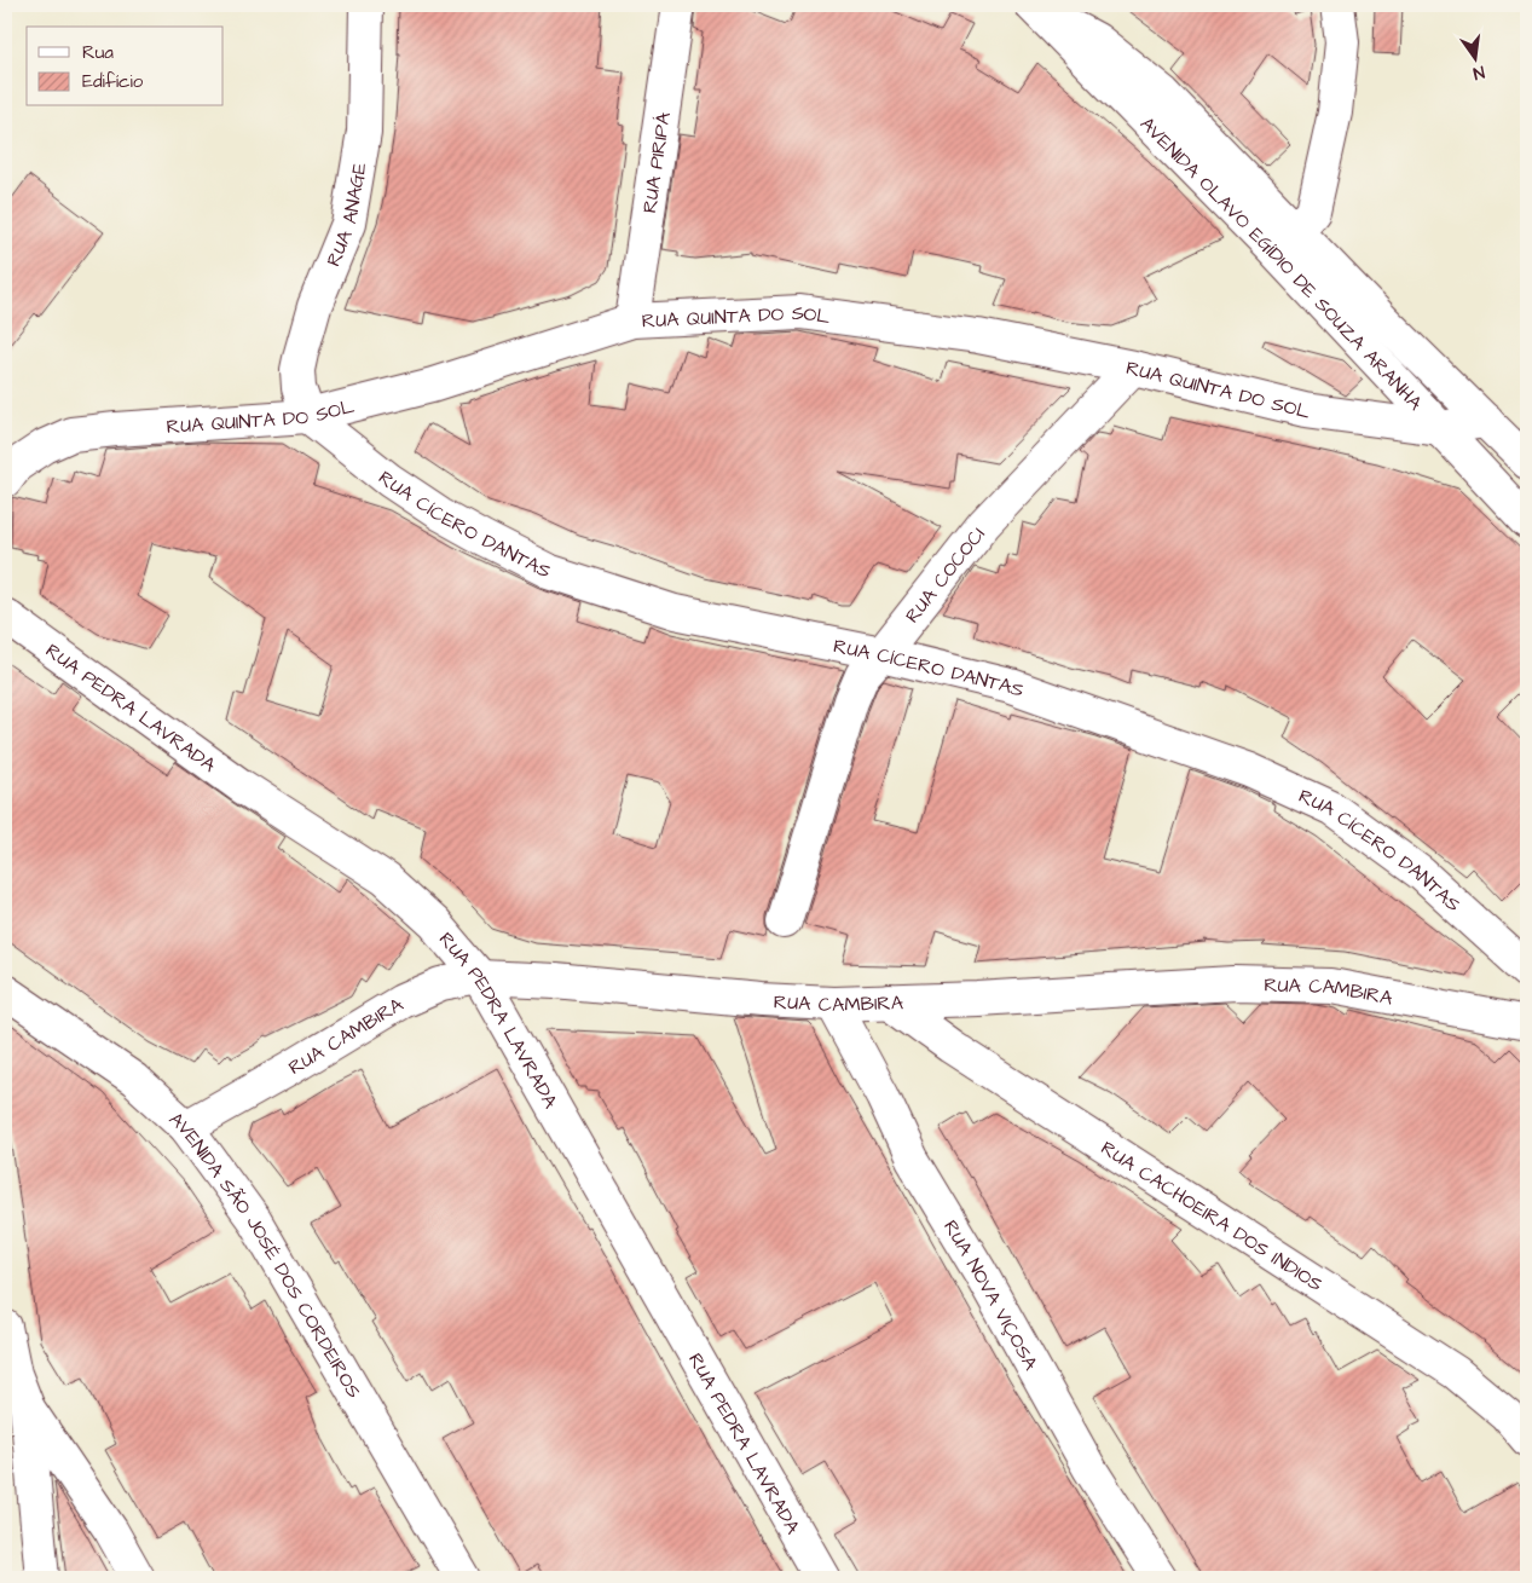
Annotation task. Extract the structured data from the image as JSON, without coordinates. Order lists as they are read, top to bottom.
{
  "streets": {
    "street": [
      "RUA PIRIPÁ",
      "RUA ANAGE",
      "AVENIDA OLAVO EGÍDIO DE SOUZA ARANHA",
      "RUA QUINTA DO SOL",
      "RUA CÍCERO DANTAS",
      "RUA COCOCI",
      "RUA PEDRA LAVRADA",
      "RUA CAMBIRA",
      "RUA CACHOEIRA DOS INDIOS",
      "AVENIDA SÃO JOSÉ DOS CORDEIROS",
      "RUA NOVA VIÇOSA"
    ]
  },
  "crossings": [
    ["RUA PIRIPÁ", "RUA QUINTA DO SOL"],
    ["RUA ANAGE", "RUA QUINTA DO SOL"],
    ["RUA ANAGE", "RUA CÍCERO DANTAS"],
    ["AVENIDA OLAVO EGÍDIO DE SOUZA ARANHA", "RUA QUINTA DO SOL"],
    ["RUA QUINTA DO SOL", "RUA CÍCERO DANTAS"],
    ["RUA QUINTA DO SOL", "RUA COCOCI"],
    ["RUA CÍCERO DANTAS", "RUA COCOCI"],
    ["RUA PEDRA LAVRADA", "RUA CAMBIRA"],
    ["RUA CAMBIRA", "RUA CACHOEIRA DOS INDIOS"],
    ["RUA CAMBIRA", "AVENIDA SÃO JOSÉ DOS CORDEIROS"],
    ["RUA CAMBIRA", "RUA NOVA VIÇOSA"]
  ],
  "legend": ["Rua", "Edifício"],
  "north": "bottom"
}
